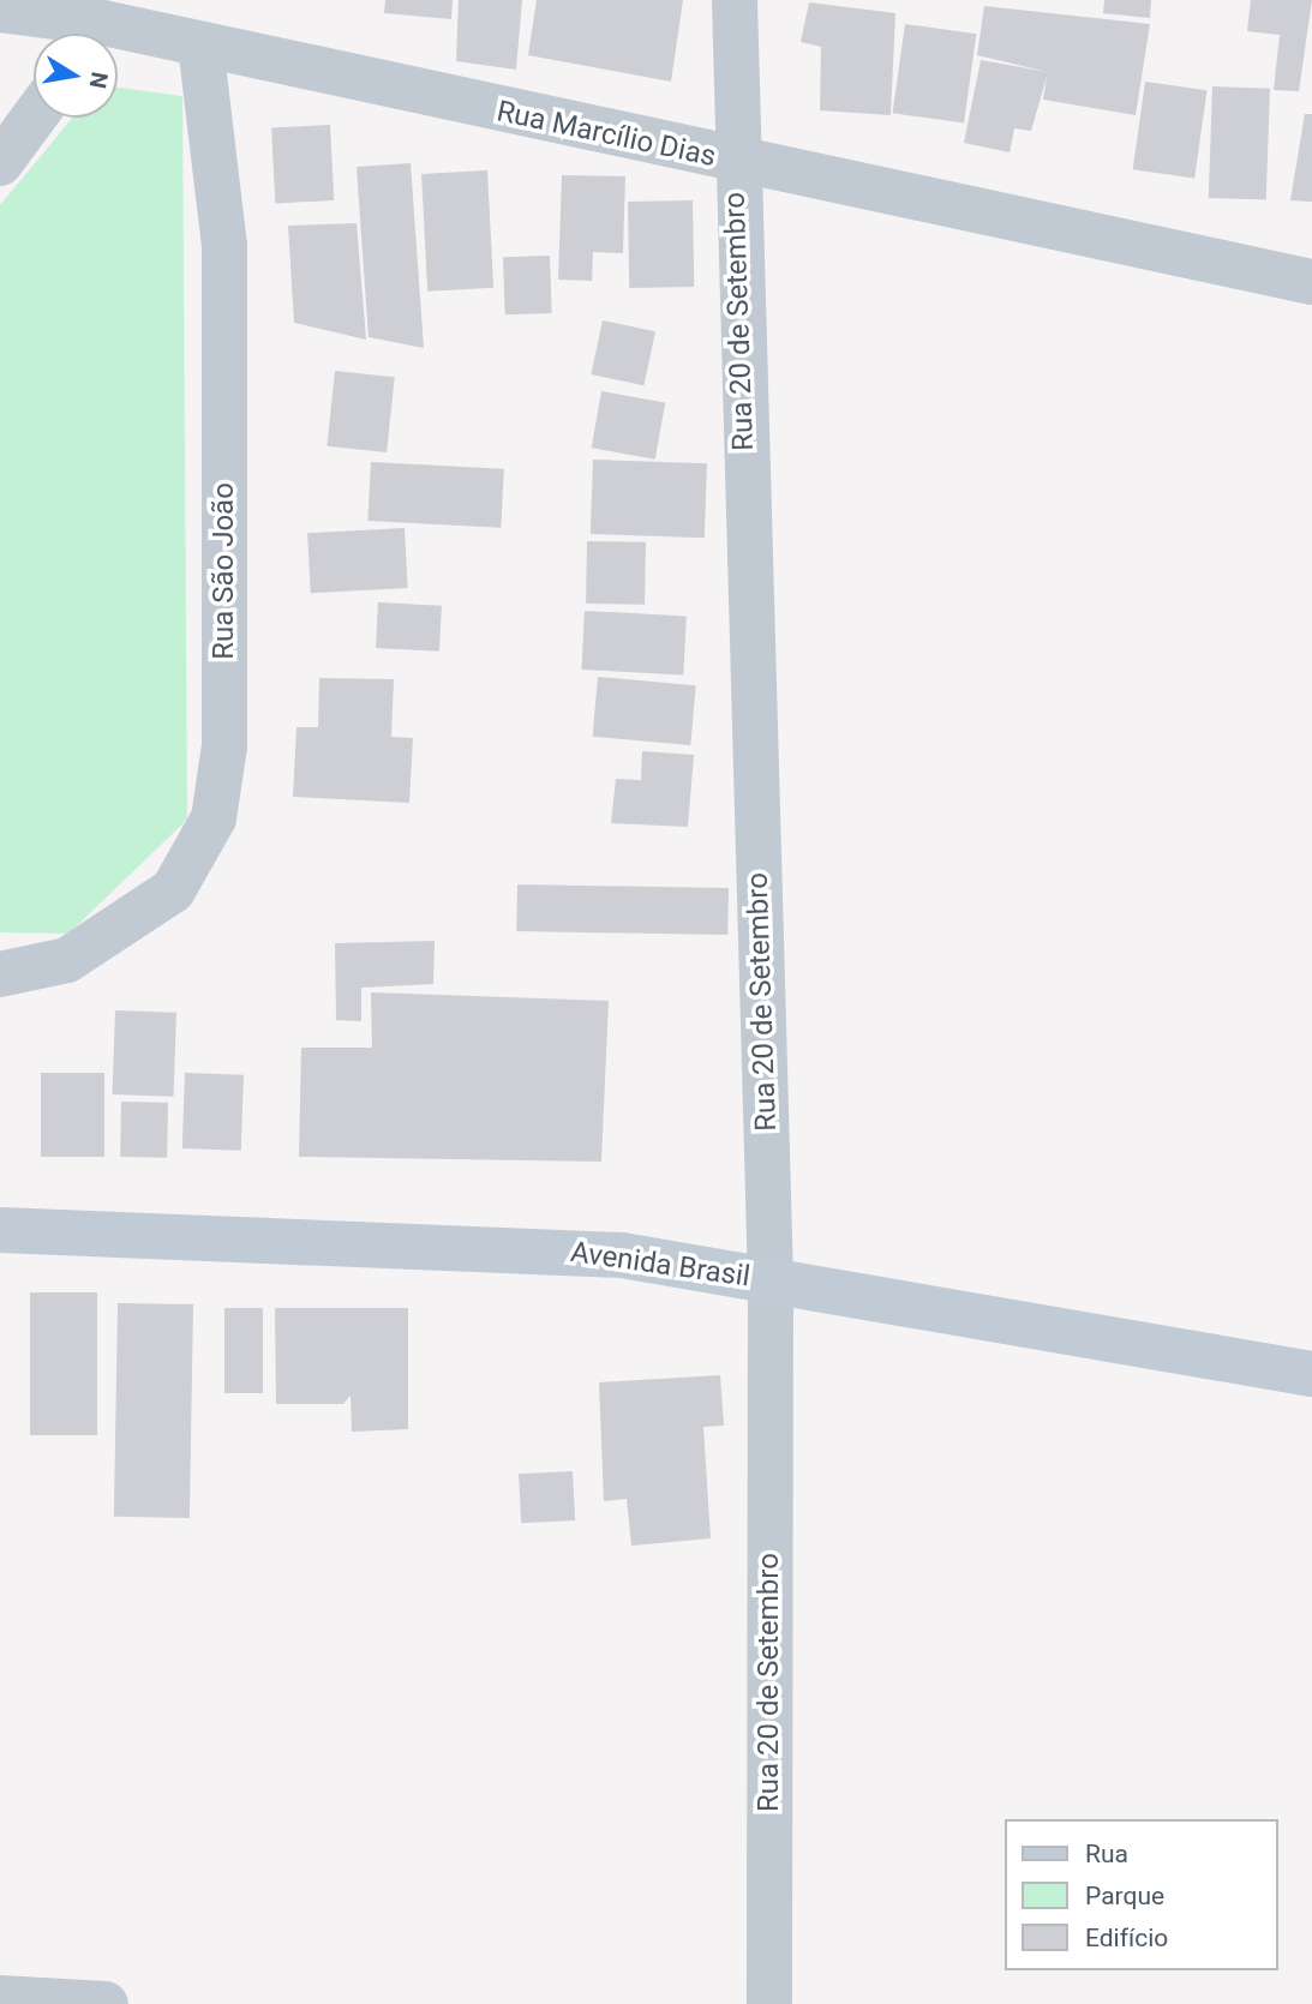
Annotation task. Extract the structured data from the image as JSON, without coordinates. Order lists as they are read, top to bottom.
{
  "streets": {
    "main road": ["Avenida Brasil"],
    "street": ["Rua Marcílio Dias", "Rua 20 de Setembro", "Rua São João"]
  },
  "crossings": [
    ["Rua Marcílio Dias", "Rua 20 de Setembro"],
    ["Rua Marcílio Dias", "Rua São João"],
    ["Rua 20 de Setembro", "Avenida Brasil"]
  ],
  "legend": ["Rua", "Parque", "Edifício"],
  "north": "right"
}
